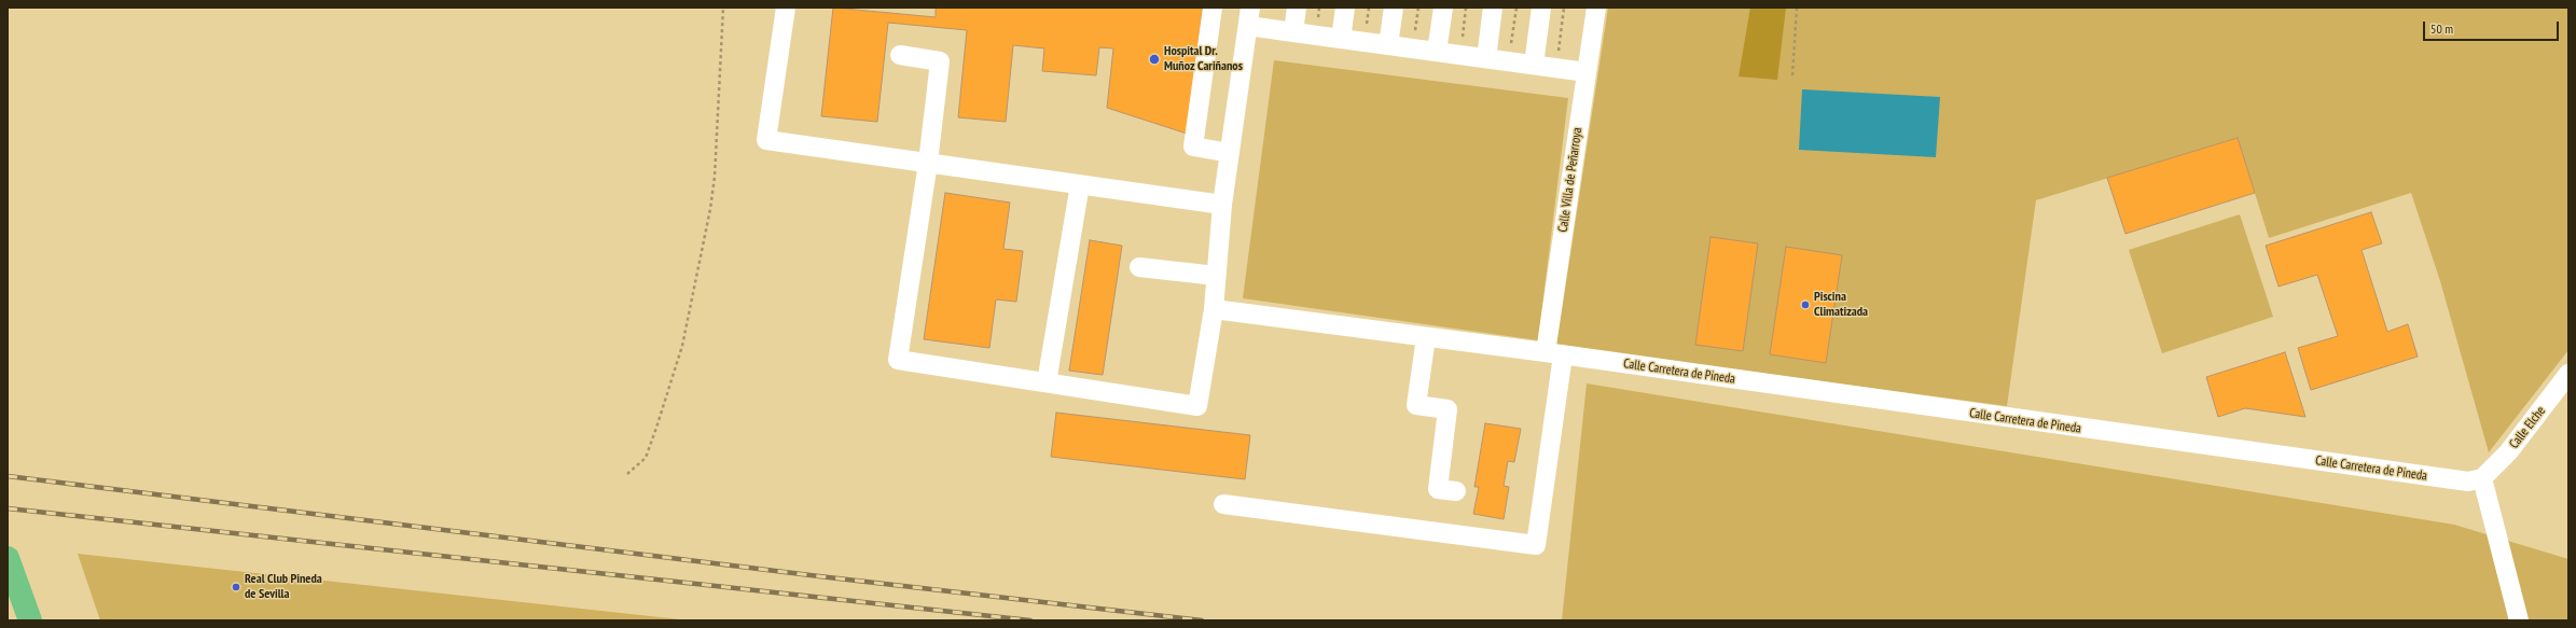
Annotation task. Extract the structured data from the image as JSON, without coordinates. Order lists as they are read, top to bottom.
{
  "streets": {
    "street": ["Calle Villa de Peñarroya", "Calle Carretera de Pineda", "Calle Elche"]
  },
  "crossings": [
    ["Calle Villa de Peñarroya", "Calle Carretera de Pineda"],
    ["Calle Carretera de Pineda", "Calle Elche"]
  ],
  "places": ["Hospital Dr. Muñoz Cariñanos", "Piscina Climatizada", "Real Club Pineda de Sevilla"],
  "scale_bar": "50 m"
}
